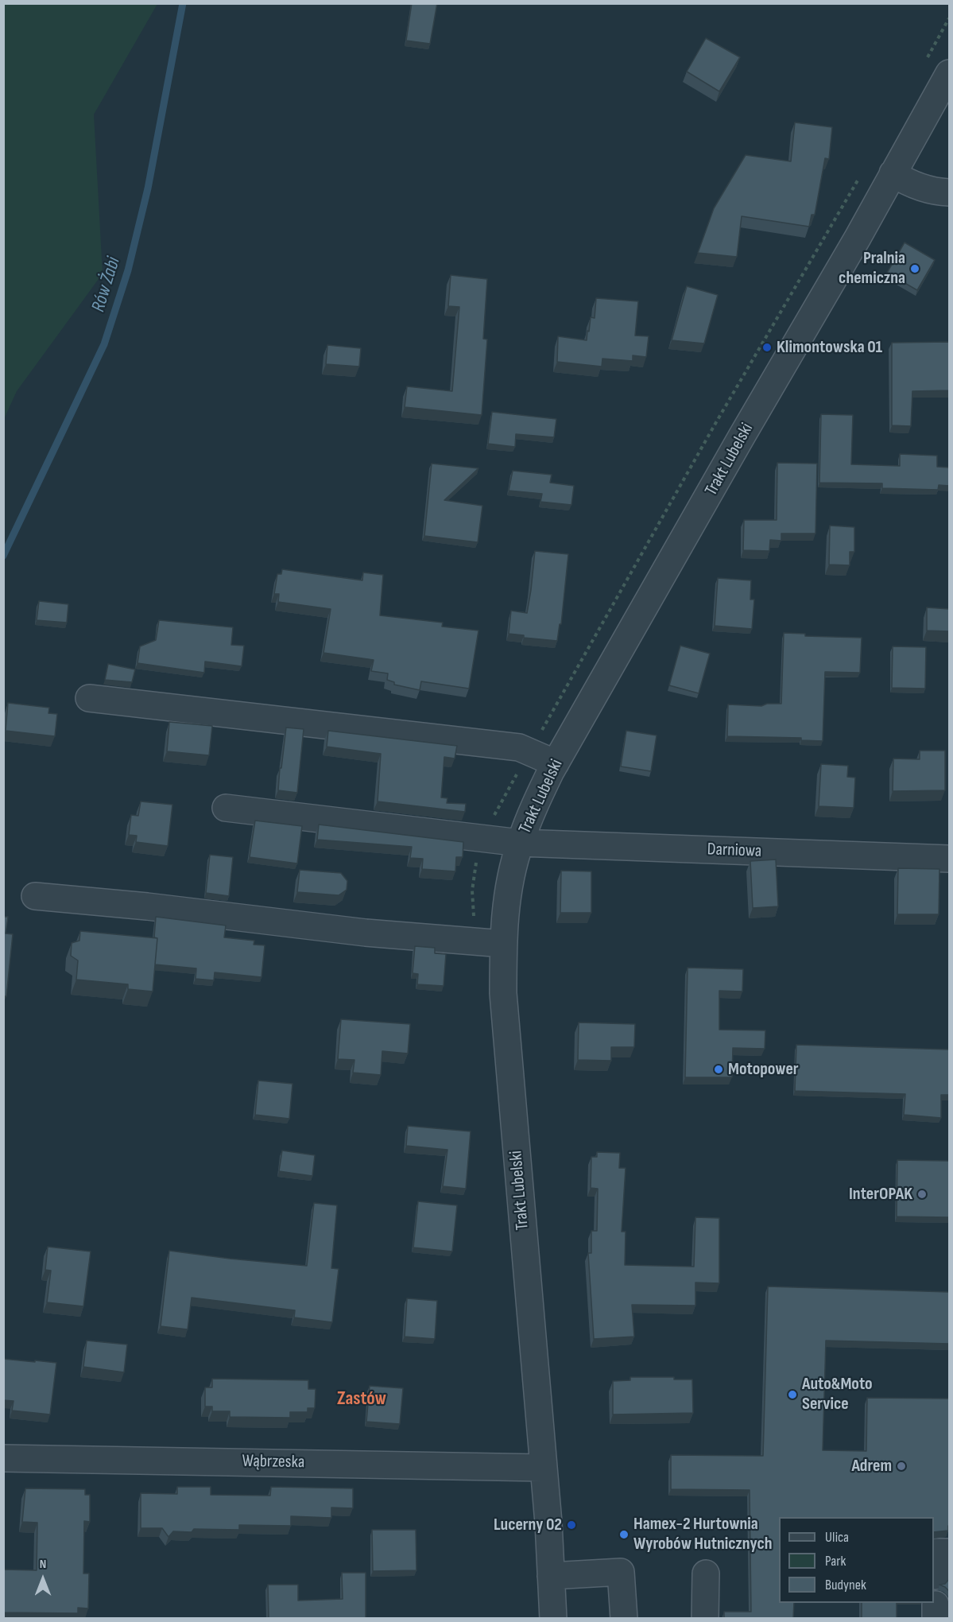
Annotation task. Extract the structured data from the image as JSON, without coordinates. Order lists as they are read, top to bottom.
{
  "streets": {
    "street": ["Trakt Lubelski", "Darniowa", "Wąbrzeska"]
  },
  "crossings": [
    ["Trakt Lubelski", "Darniowa"],
    ["Trakt Lubelski", "Wąbrzeska"]
  ],
  "districts": ["Zastów"],
  "water": ["Rów Żabi"],
  "places": [
    "Pralnia chemiczna",
    "Klimontowska 01",
    "Motopower",
    "InterOPAK",
    "Auto&Moto Service",
    "Adrem",
    "Lucerny 02",
    "Hamex-2 Hurtownia Wyrobów Hutnicznych"
  ],
  "legend": ["Ulica", "Park", "Budynek"],
  "north": "top"
}
